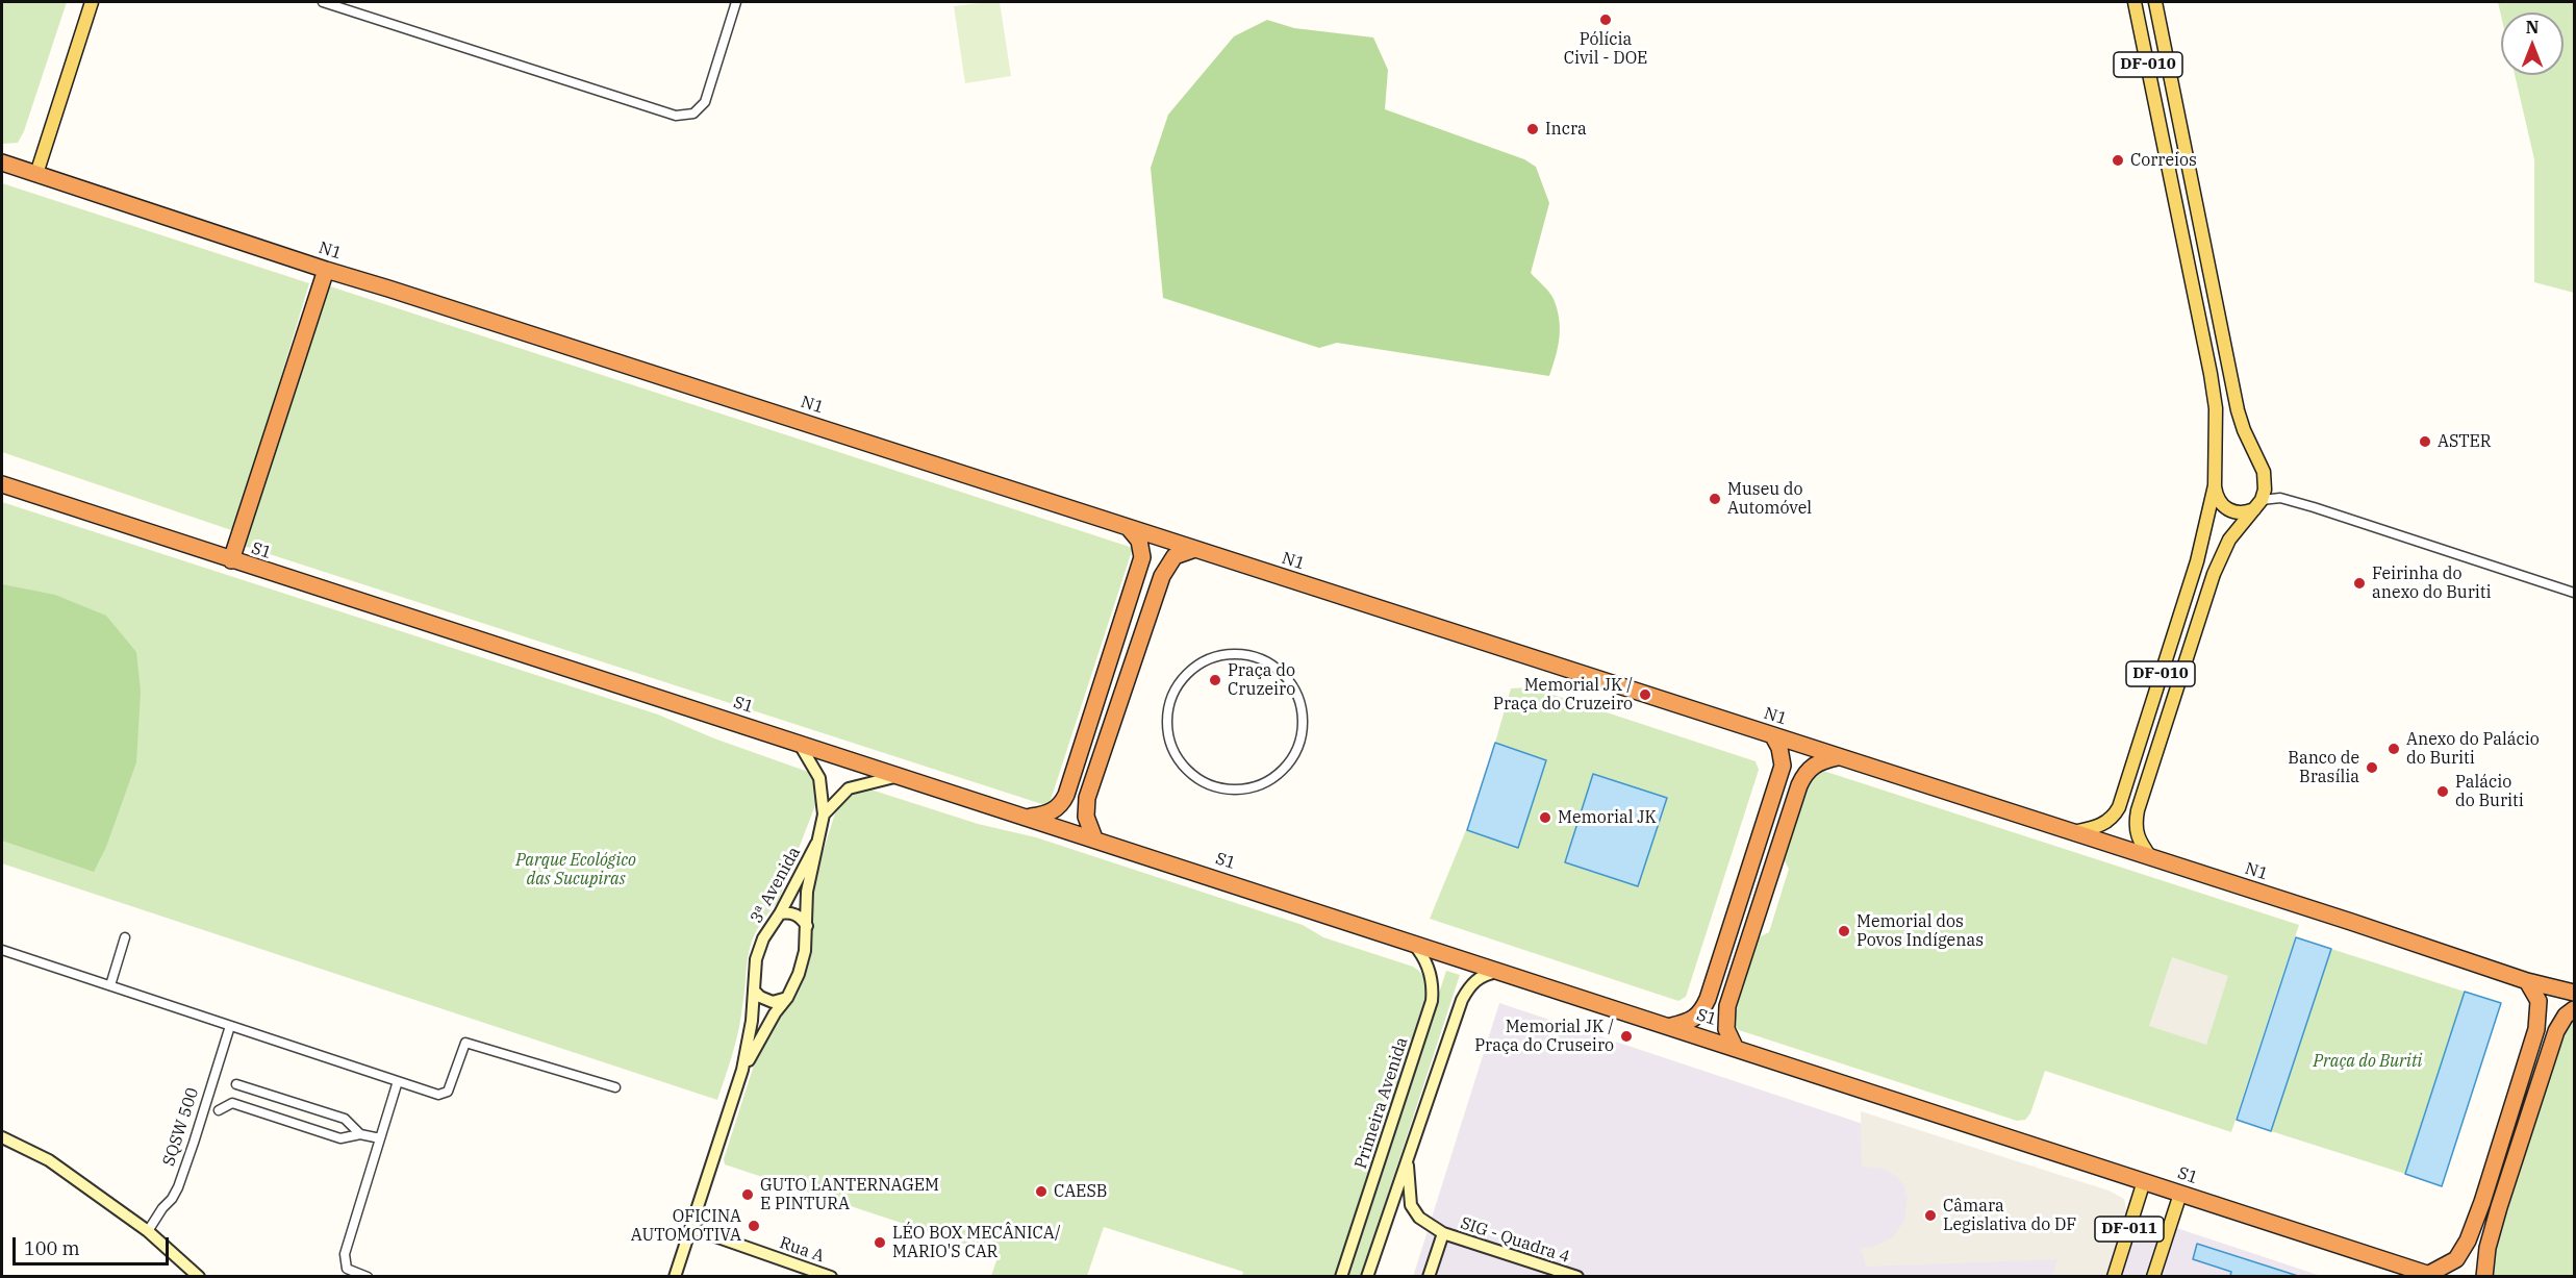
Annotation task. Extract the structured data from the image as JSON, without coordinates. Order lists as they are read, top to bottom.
{
  "streets": {
    "highway": ["N1", "S1"],
    "main road": ["DF-010", "DF-011"],
    "street": [
      "3ª Avenida",
      "Primeira Avenida",
      "SQSW 500",
      "SIG - Quadra 4",
      "Rua A"
    ]
  },
  "crossings": [
    ["DF-010", "N1"],
    ["S1", "Primeira Avenida"],
    ["S1", "DF-011"]
  ],
  "parks": ["Parque Ecológico das Sucupiras", "Praça do Buriti"],
  "places": [
    "Pólícia Civil - DOE",
    "Incra",
    "Correios",
    "ASTER",
    "Museu do Automóvel",
    "Feirinha do anexo do Buriti",
    "Praça do Cruzeiro",
    "Memorial JK / Praça do Cruzeiro",
    "Anexo do Palácio do Buriti",
    "Banco de Brasília",
    "Palácio do Buriti",
    "Memorial JK",
    "Memorial dos Povos Indígenas",
    "Memorial JK / Praça do Cruseiro",
    "CAESB",
    "GUTO LANTERNAGEM E PINTURA",
    "Câmara Legislativa do DF",
    "OFICINA AUTOMOTIVA",
    "LÉO BOX MECÂNICA/ MARIO'S CAR"
  ],
  "scale_bar": "100 m",
  "north": "top"
}
